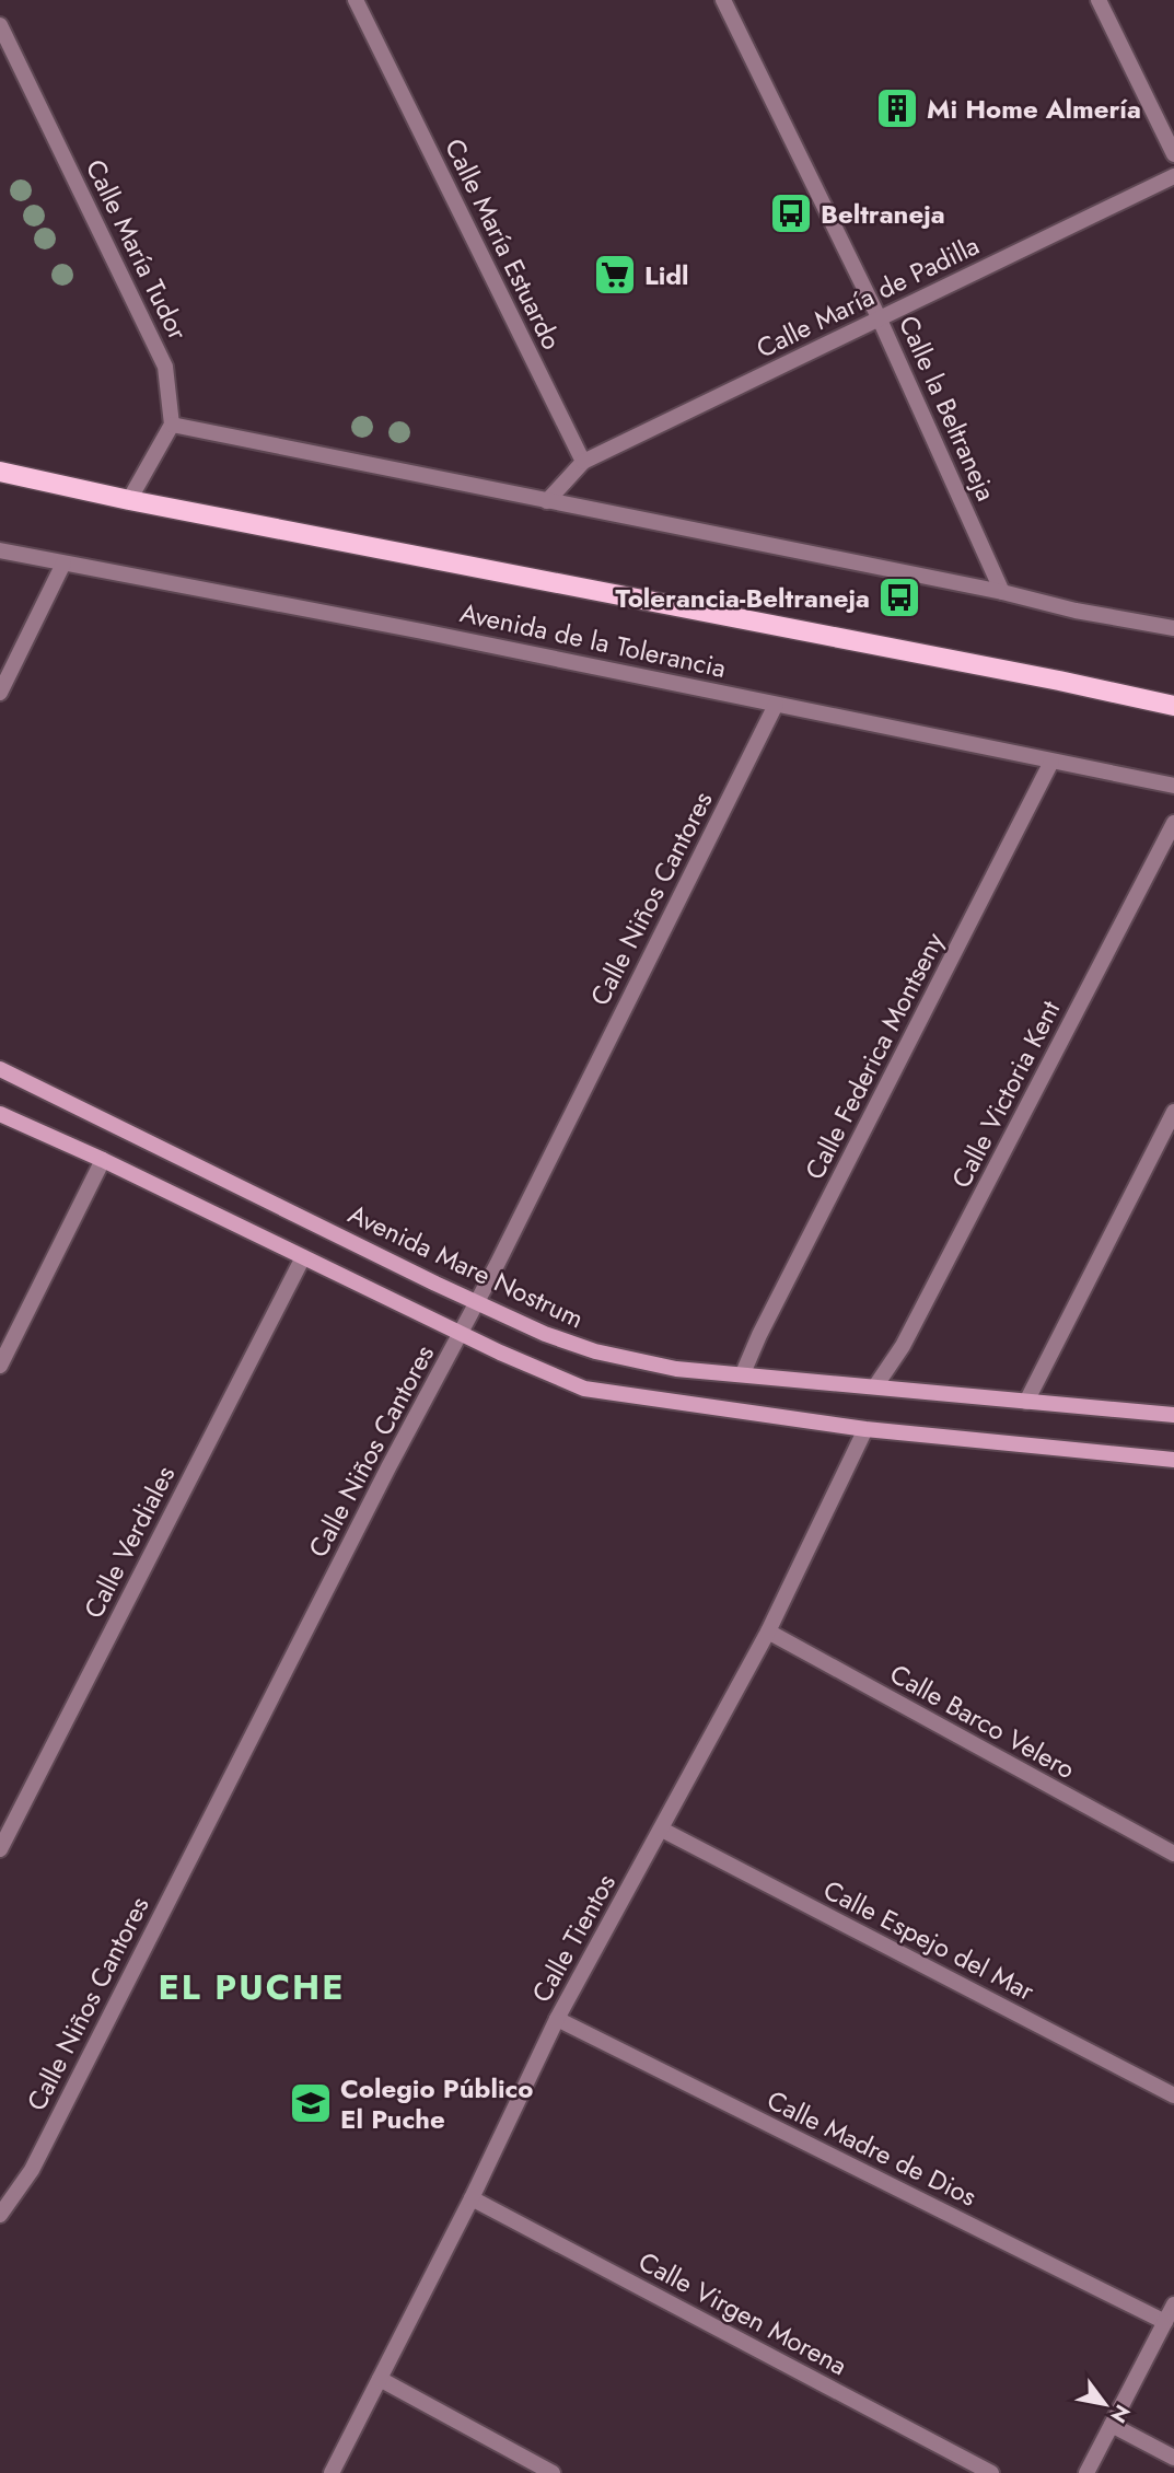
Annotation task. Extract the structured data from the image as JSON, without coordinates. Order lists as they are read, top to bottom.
{
  "streets": {
    "main road": ["Avenida de la Tolerancia"],
    "street": [
      "Calle María Estuardo",
      "Calle María Tudor",
      "Calle María de Padilla",
      "Calle la Beltraneja",
      "Calle Niños Cantores",
      "Calle Federica Montseny",
      "Calle Victoria Kent",
      "Avenida Mare Nostrum",
      "Calle Verdiales",
      "Calle Barco Velero",
      "Calle Tientos",
      "Calle Espejo del Mar",
      "Calle Madre de Dios",
      "Calle Virgen Morena"
    ]
  },
  "crossings": [
    ["Calle María Estuardo", "Calle María de Padilla"],
    ["Calle María de Padilla", "Calle la Beltraneja"],
    ["Avenida de la Tolerancia", "Calle Niños Cantores"],
    ["Avenida de la Tolerancia", "Calle Federica Montseny"],
    ["Calle Niños Cantores", "Avenida Mare Nostrum"],
    ["Calle Federica Montseny", "Avenida Mare Nostrum"],
    ["Calle Victoria Kent", "Avenida Mare Nostrum"],
    ["Calle Barco Velero", "Calle Tientos"],
    ["Calle Tientos", "Calle Espejo del Mar"],
    ["Calle Tientos", "Calle Madre de Dios"],
    ["Calle Tientos", "Calle Virgen Morena"]
  ],
  "districts": ["EL PUCHE"],
  "places": {
    "building": ["Mi Home Almería"],
    "bus stop": ["Beltraneja", "Tolerancia-Beltraneja"],
    "supermarket": ["Lidl"],
    "school or university": ["Colegio Público El Puche"]
  },
  "north": "bottom right"
}
